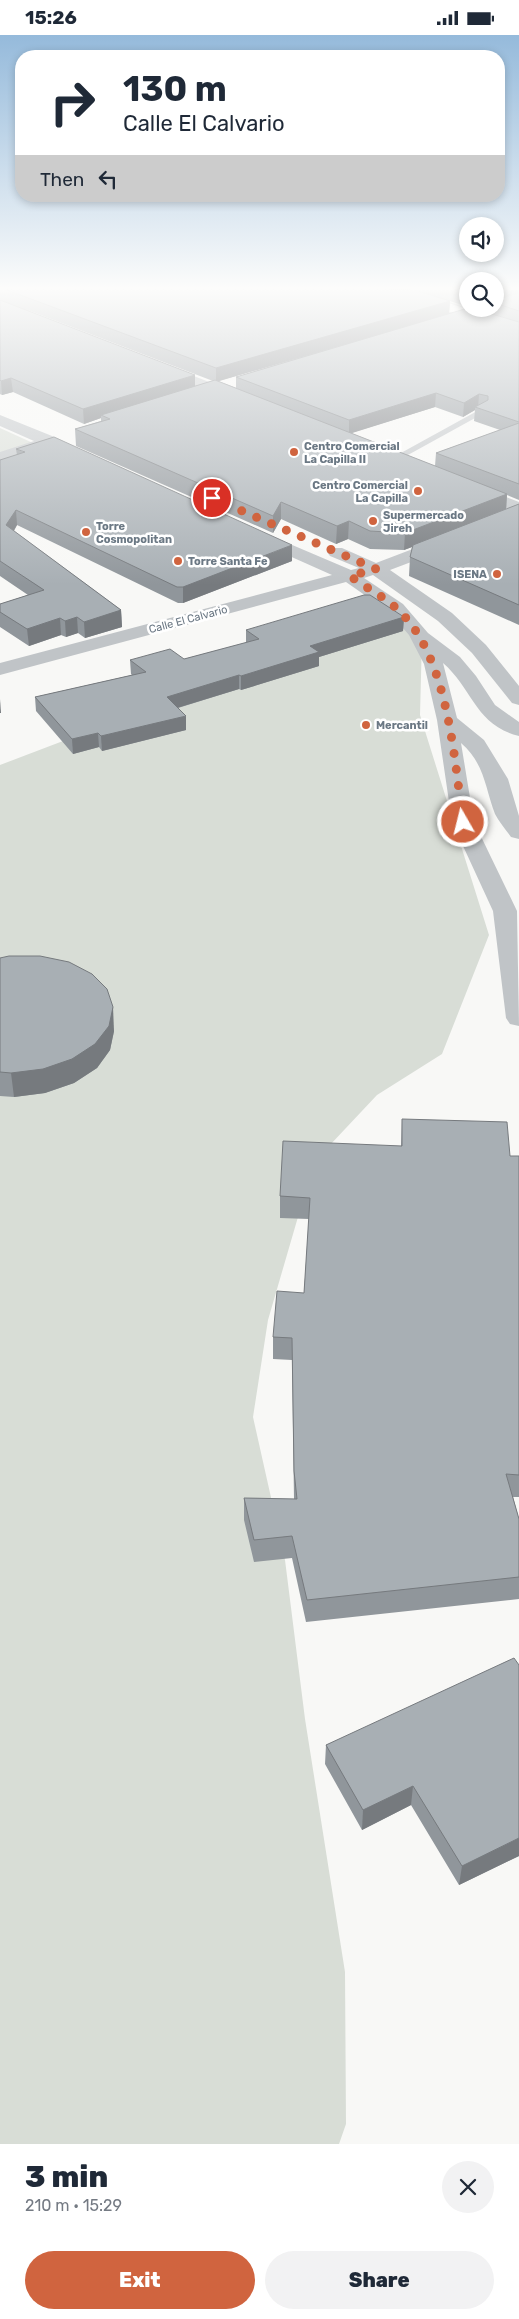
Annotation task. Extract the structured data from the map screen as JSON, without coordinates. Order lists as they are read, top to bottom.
{
  "streets": {
    "street": ["Calle El Calvario"]
  },
  "places": [
    "Centro Comercial La Capilla II",
    "Centro Comercial La Capilla",
    "Supermercado Jireh",
    "Torre Cosmopolitan",
    "Torre Santa Fe",
    "ISENA",
    "Mercantil"
  ],
  "page": {
    "status": "15:26",
    "turn": ["130 m", "Calle El Calvario"],
    "then": "Then",
    "heading": ["3 min", "210 m · 15:29"],
    "buttons": ["Exit", "Share"]
  }
}
